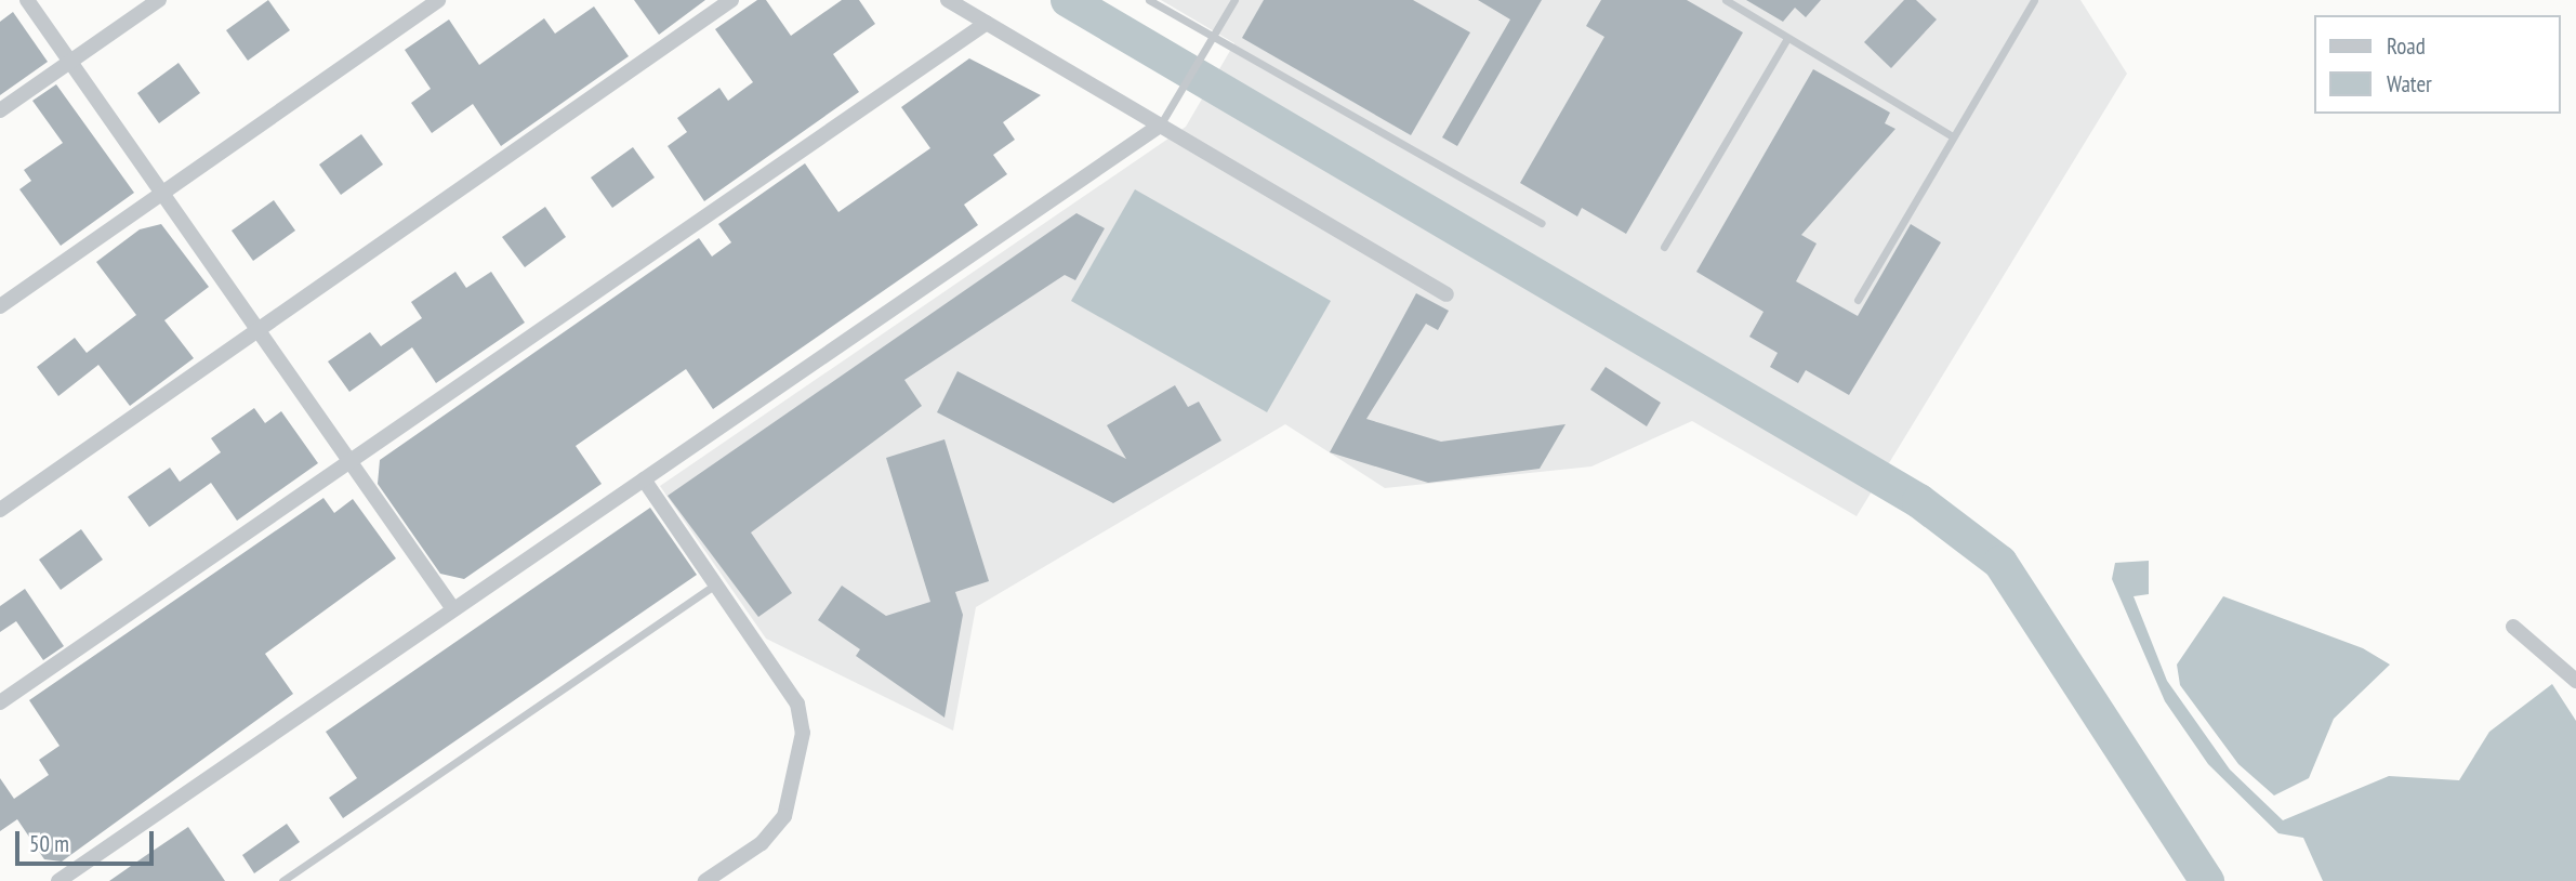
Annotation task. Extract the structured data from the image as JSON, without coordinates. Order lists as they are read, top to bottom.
{
  "legend": ["Road", "Water"],
  "scale_bar": "50 m"
}
